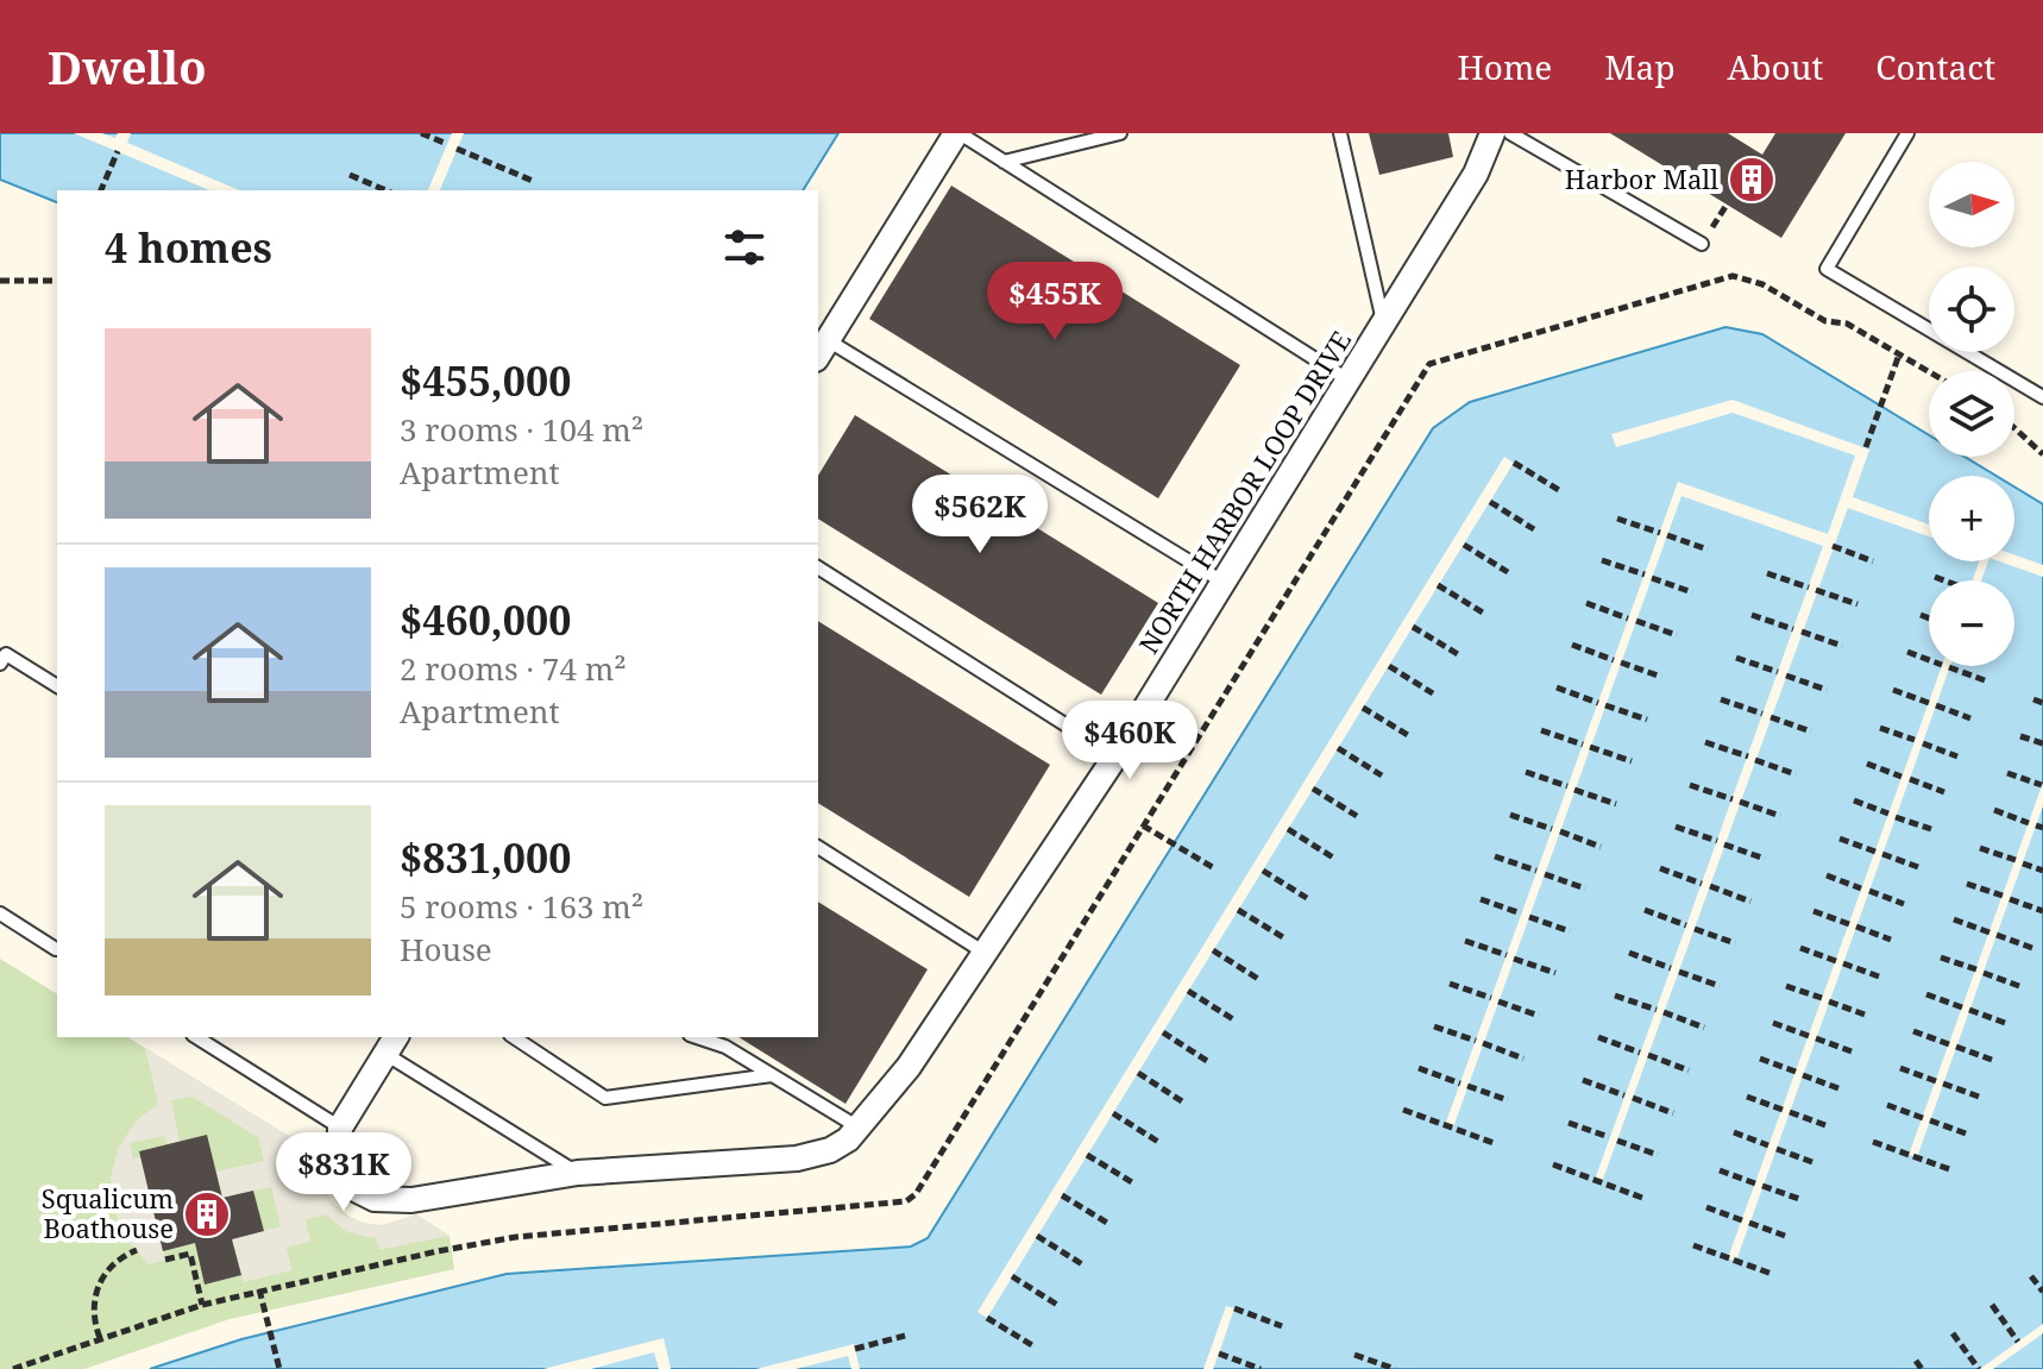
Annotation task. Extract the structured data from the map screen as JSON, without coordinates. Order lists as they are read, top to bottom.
{
  "streets": {
    "street": ["NORTH HARBOR LOOP DRIVE"]
  },
  "places": {
    "building": ["Harbor Mall", "Squalicum Boathouse"]
  },
  "north": "right",
  "page": {
    "header": "Dwello",
    "nav": [
      "Home",
      "Map",
      "About",
      "Contact"
    ],
    "map_buttons": ["+", "−"],
    "heading": "4 homes",
    "price": [
      "$455K",
      "$562K",
      "$460K",
      "$831K"
    ],
    "list": [
      {
        "name": "$455,000",
        "note": "3 rooms · 104 m² · Apartment"
      },
      {
        "name": "$460,000",
        "note": "2 rooms · 74 m² · Apartment"
      },
      {
        "name": "$831,000",
        "note": "5 rooms · 163 m² · House"
      }
    ]
  }
}
